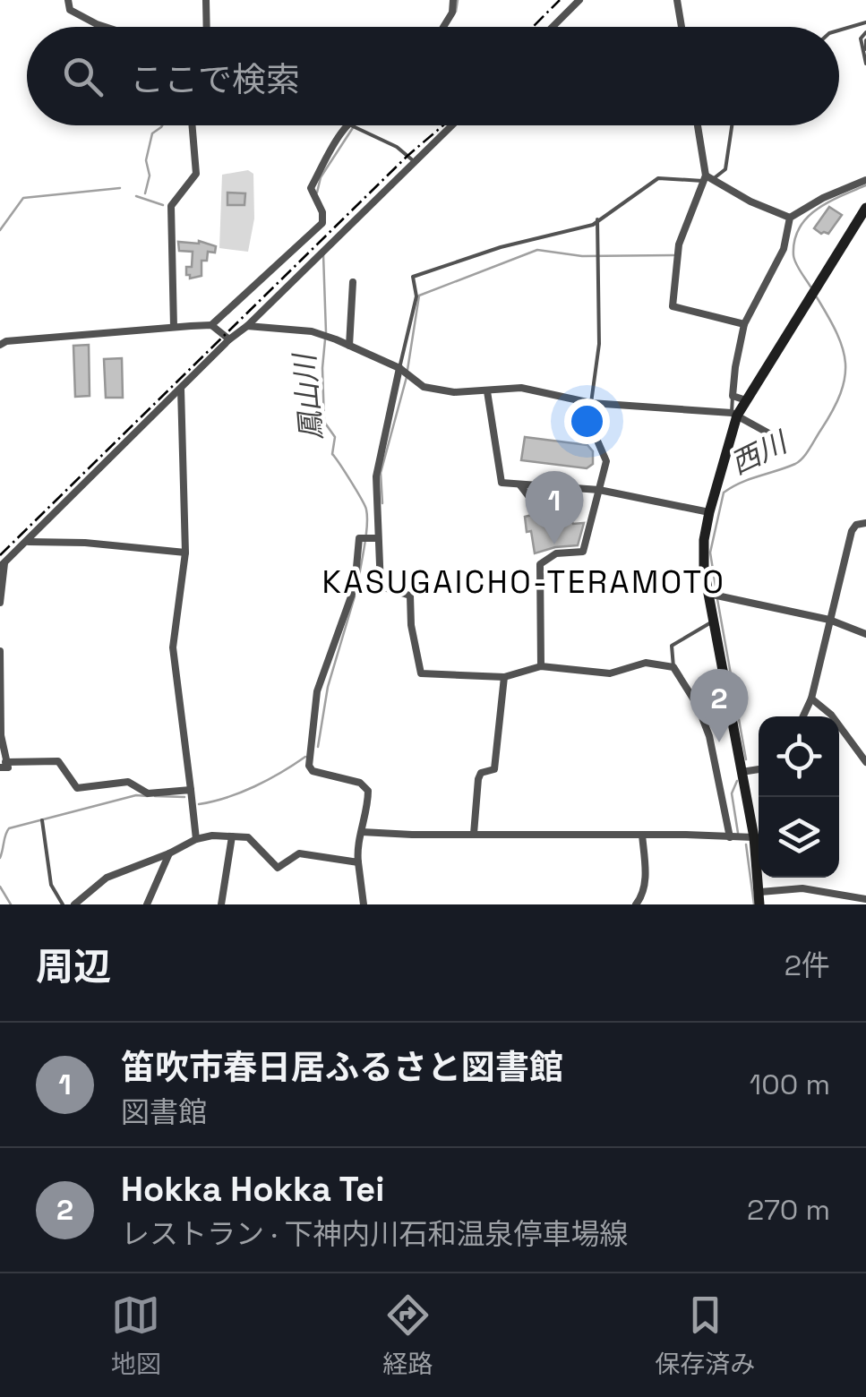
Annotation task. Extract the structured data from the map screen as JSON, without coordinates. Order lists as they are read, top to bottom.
{
  "districts": ["KASUGAICHO-TERAMOTO"],
  "water": ["鳳山川", "西川"],
  "page": {
    "search": "ここで検索",
    "pins": ["1", "2"],
    "heading": ["周辺", "2件"],
    "list": [
      {
        "mark": "1",
        "name": "笛吹市春日居ふるさと図書館",
        "note": "図書館",
        "value": "100 m"
      },
      {
        "mark": "2",
        "name": "Hokka Hokka Tei",
        "note": "レストラン · 下神内川石和温泉停車場線",
        "value": "270 m"
      }
    ],
    "nav": ["地図", "経路", "保存済み"]
  }
}
